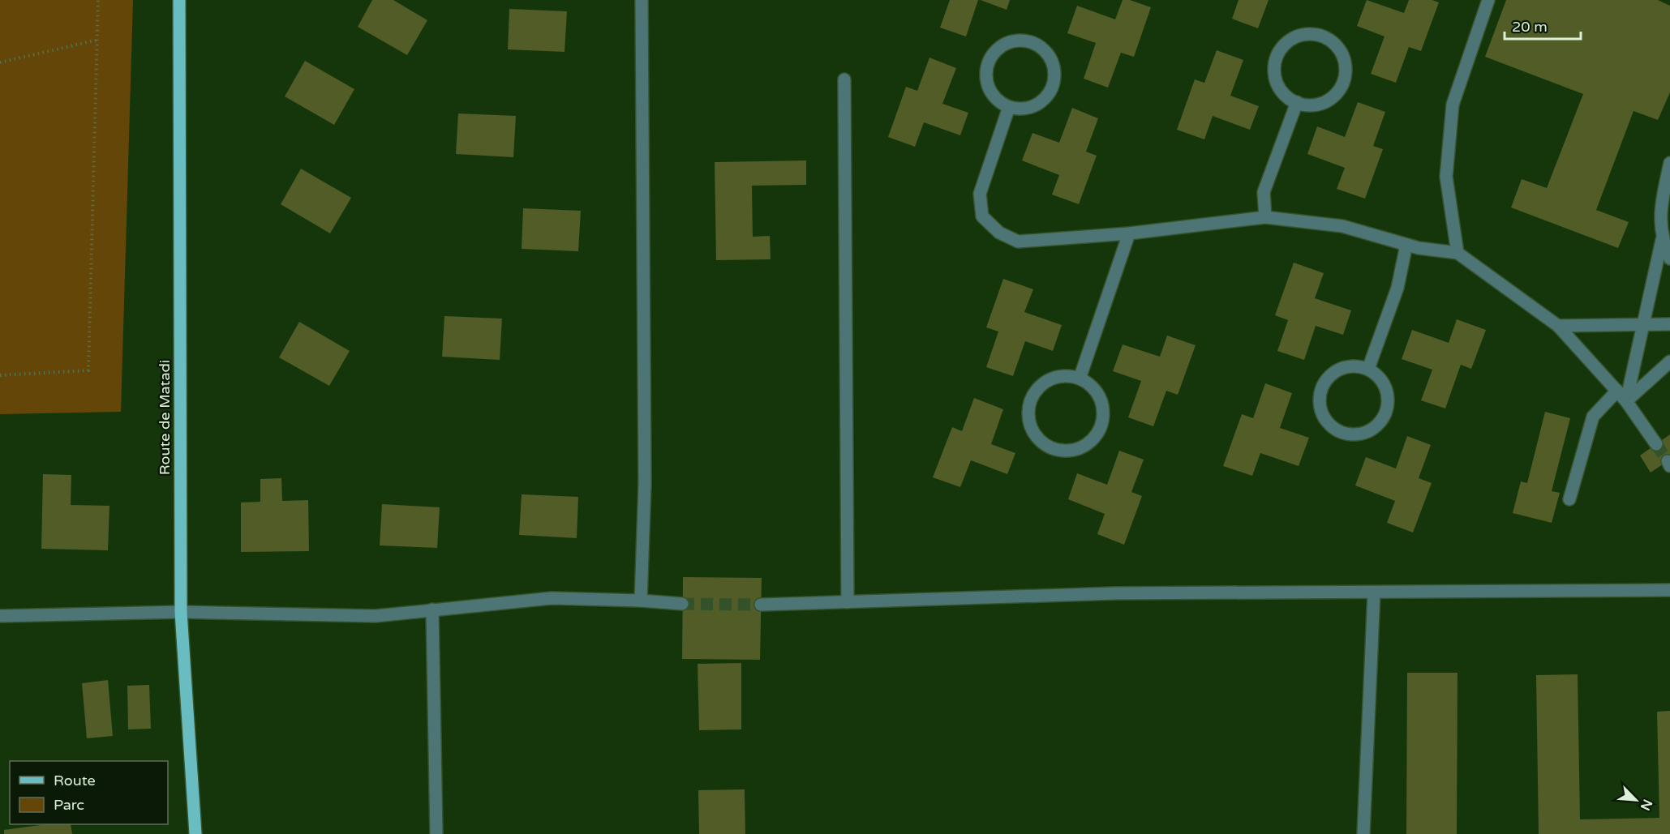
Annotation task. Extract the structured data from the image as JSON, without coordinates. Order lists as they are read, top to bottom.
{
  "streets": {
    "main road": ["Route de Matadi"]
  },
  "legend": ["Route", "Parc"],
  "scale_bar": "20 m",
  "north": "bottom right"
}
